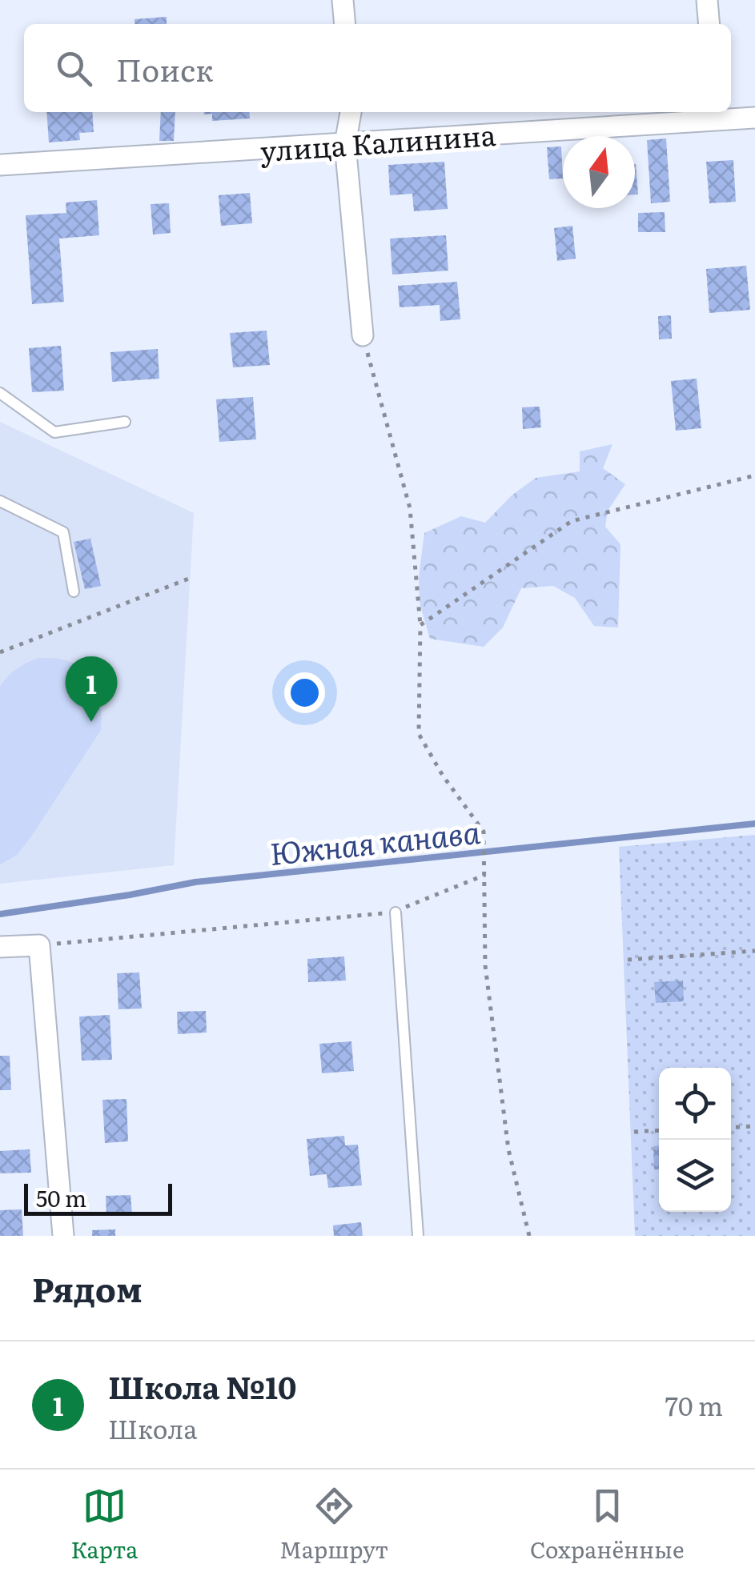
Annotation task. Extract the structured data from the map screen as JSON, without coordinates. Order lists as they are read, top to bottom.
{
  "streets": {
    "street": ["улица Калинина"]
  },
  "water": ["Южная канава"],
  "scale_bar": "50 m",
  "north": "top",
  "page": {
    "search": "Поиск",
    "pins": "1",
    "scale": "50 m",
    "heading": "Рядом",
    "list": [
      {
        "mark": "1",
        "name": "Школа №10",
        "note": "Школа",
        "value": "70 m"
      }
    ],
    "nav": ["Карта", "Маршрут", "Сохранённые"]
  }
}
